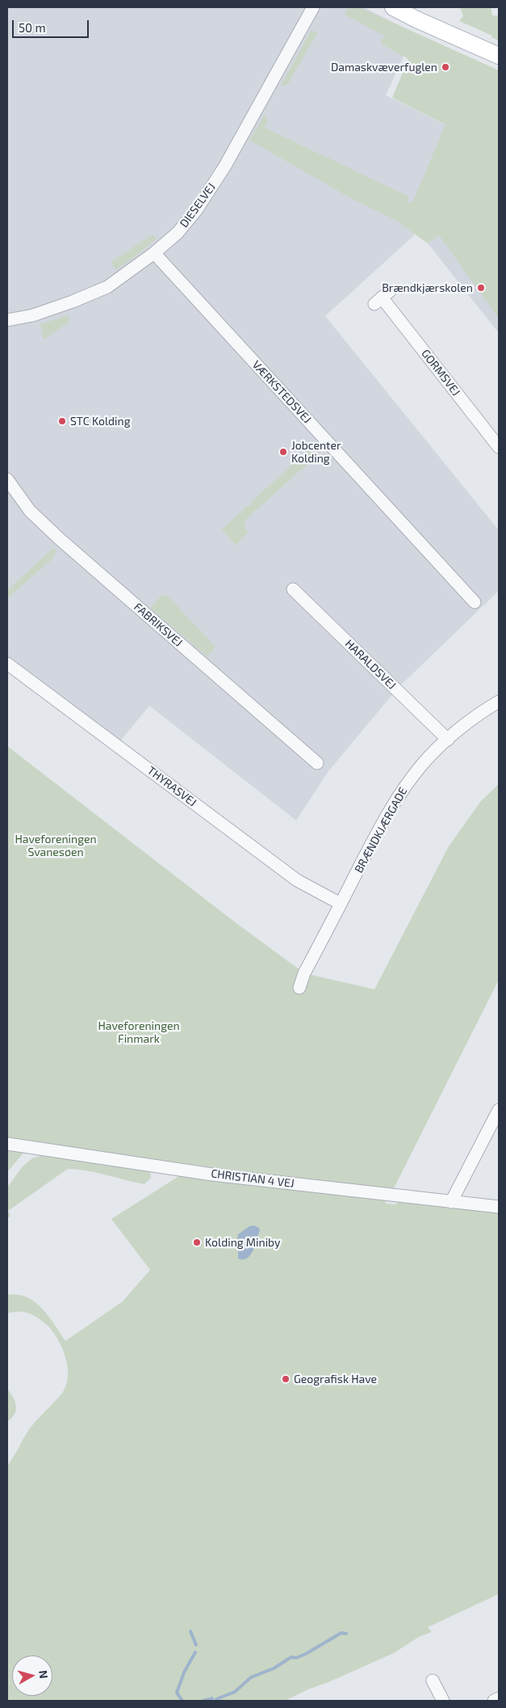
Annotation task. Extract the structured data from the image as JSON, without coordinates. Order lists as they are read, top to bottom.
{
  "streets": {
    "street": [
      "DIESELVEJ",
      "GORMSVEJ",
      "VÆRKSTEDSVEJ",
      "FABRIKSVEJ",
      "HARALDSVEJ",
      "THYRASVEJ",
      "BRÆNDKJÆRGADE",
      "CHRISTIAN 4 VEJ"
    ]
  },
  "crossings": [
    ["DIESELVEJ", "VÆRKSTEDSVEJ"],
    ["HARALDSVEJ", "BRÆNDKJÆRGADE"],
    ["THYRASVEJ", "BRÆNDKJÆRGADE"]
  ],
  "parks": ["Haveforeningen Svanesøen", "Haveforeningen Finmark"],
  "places": [
    "Damaskvæverfuglen",
    "Brændkjærskolen",
    "STC Kolding",
    "Jobcenter Kolding",
    "Kolding Miniby",
    "Geografisk Have"
  ],
  "scale_bar": "50 m",
  "north": "right"
}
